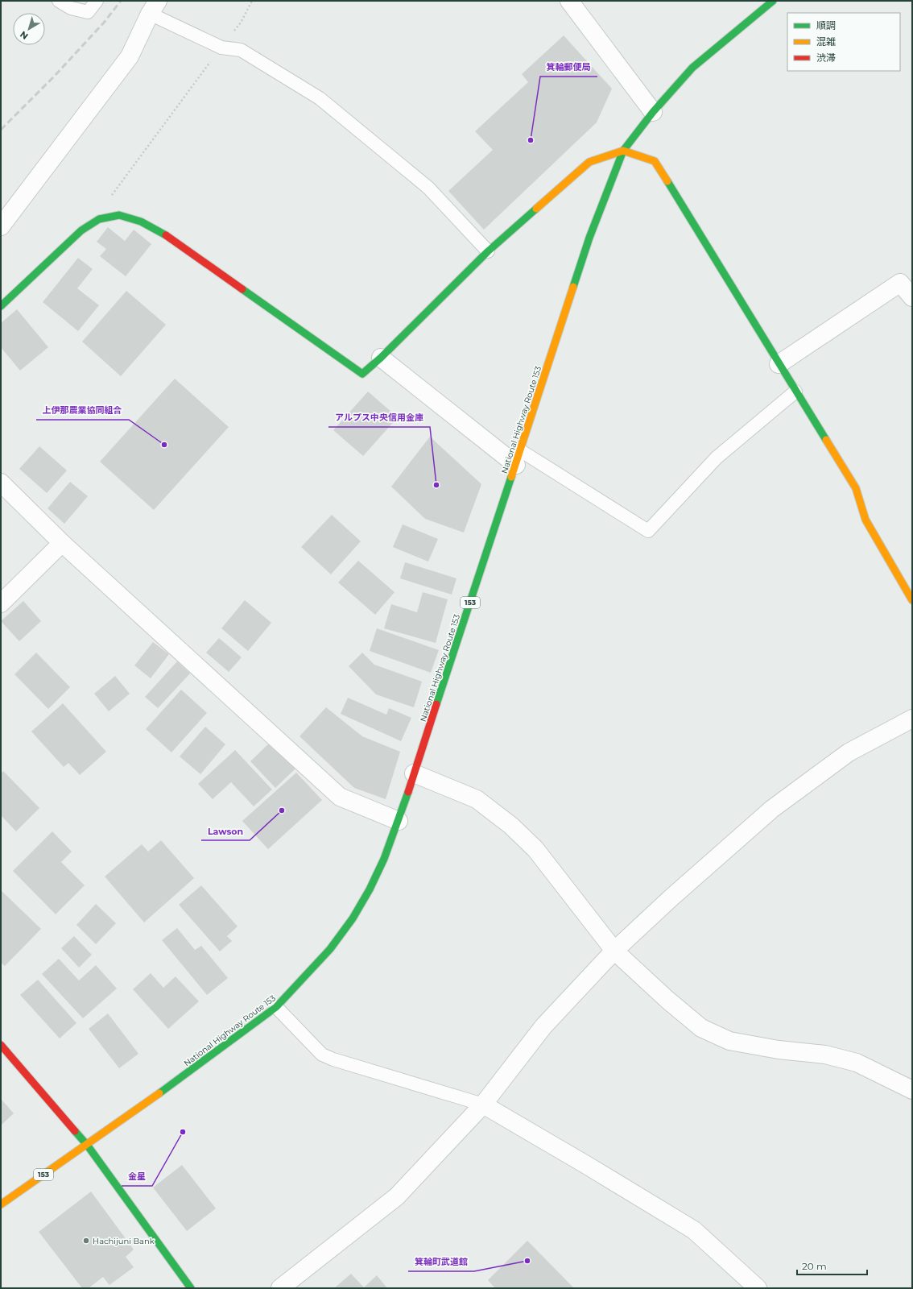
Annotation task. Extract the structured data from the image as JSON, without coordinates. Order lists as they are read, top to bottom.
{
  "streets": {
    "main road": ["National Highway Route 153", "153"]
  },
  "places": [
    "箕輪郵便局",
    "上伊那農業協同組合",
    "アルプス中央信用金庫",
    "Lawson",
    "金星",
    "Hachijuni Bank",
    "箕輪町武道館"
  ],
  "legend": ["順調", "混雑", "渋滞"],
  "scale_bar": "20 m",
  "north": "bottom left"
}
